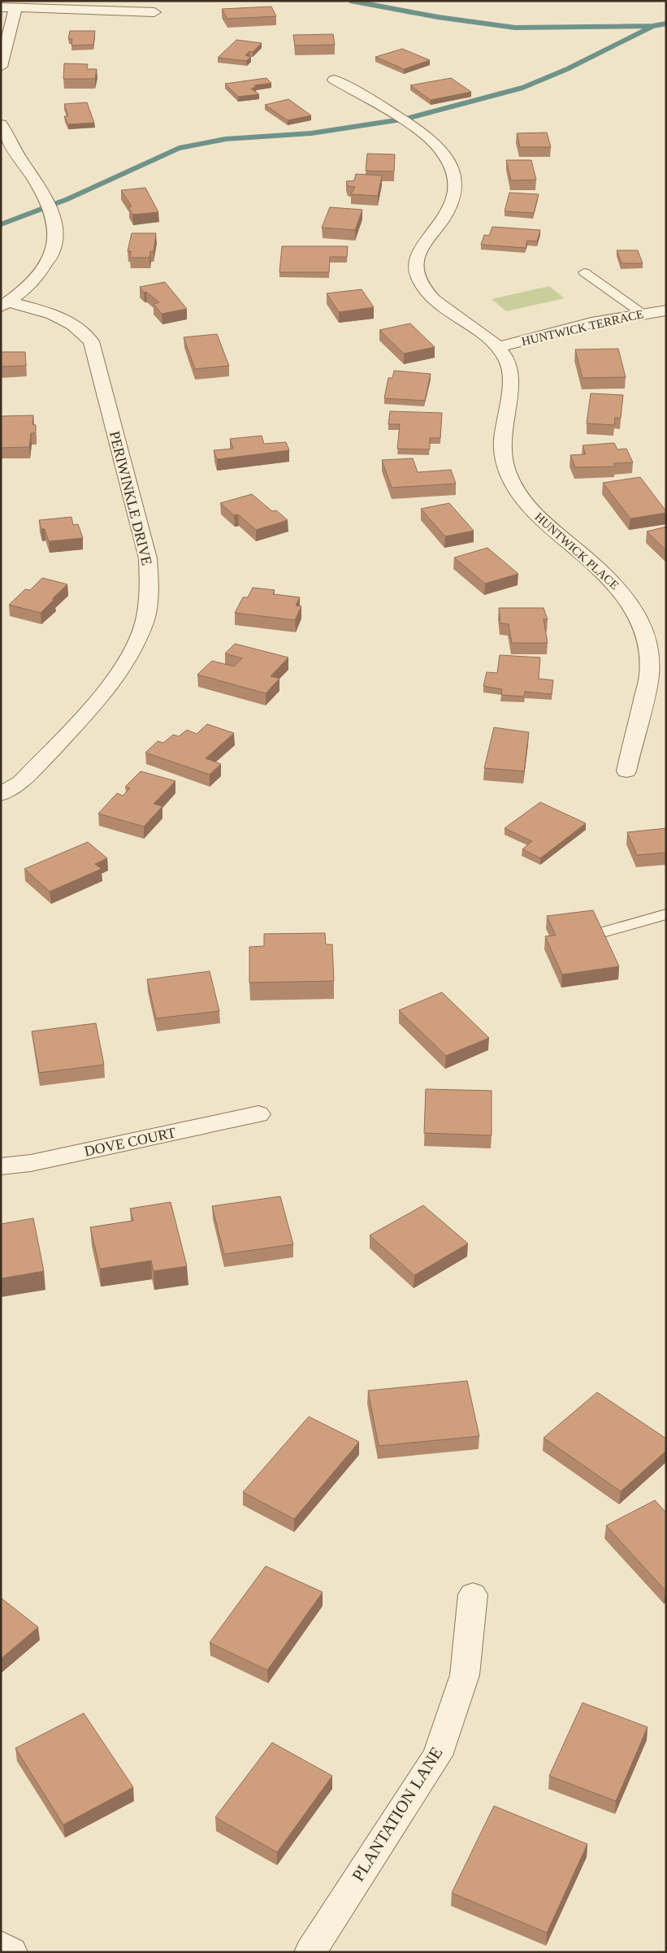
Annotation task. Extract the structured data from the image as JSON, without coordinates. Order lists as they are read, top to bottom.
{
  "streets": {
    "street": [
      "HUNTWICK TERRACE",
      "PERIWINKLE DRIVE",
      "HUNTWICK PLACE",
      "DOVE COURT",
      "PLANTATION LANE"
    ]
  },
  "crossings": [
    ["HUNTWICK TERRACE", "HUNTWICK PLACE"]
  ]
}
